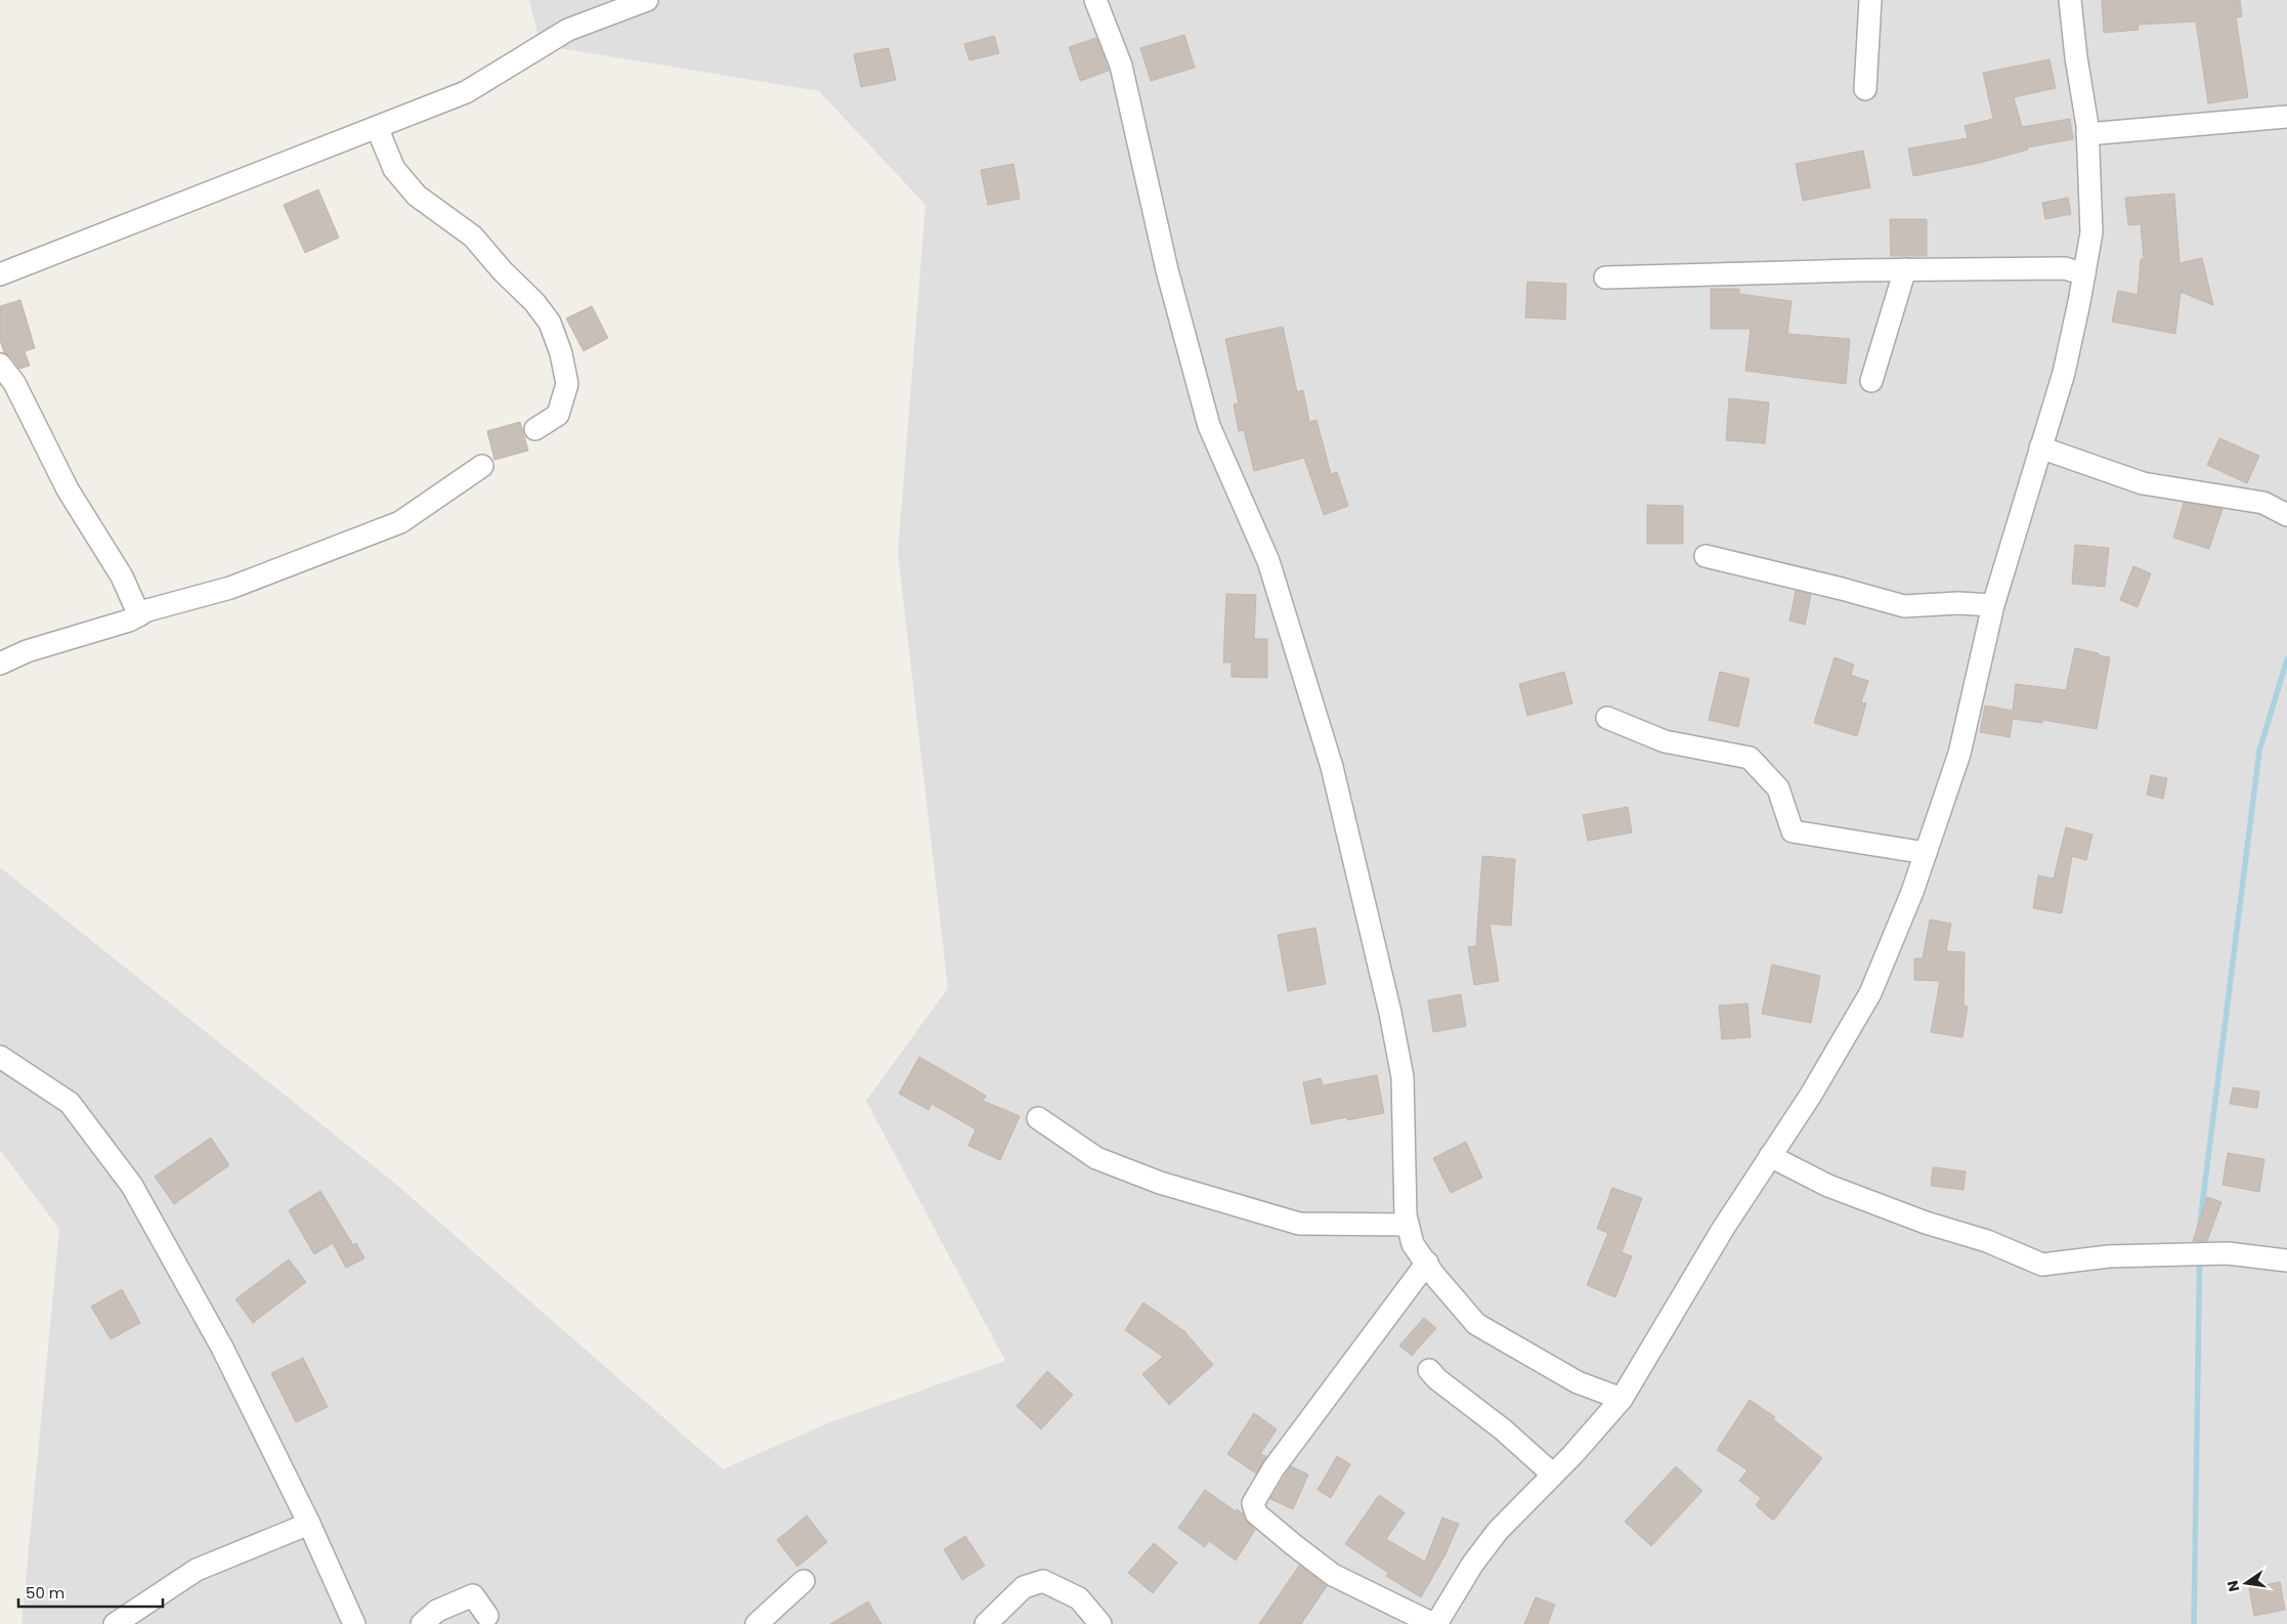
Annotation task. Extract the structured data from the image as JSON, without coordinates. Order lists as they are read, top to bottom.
{
  "scale_bar": "50 m",
  "north": "left"
}
